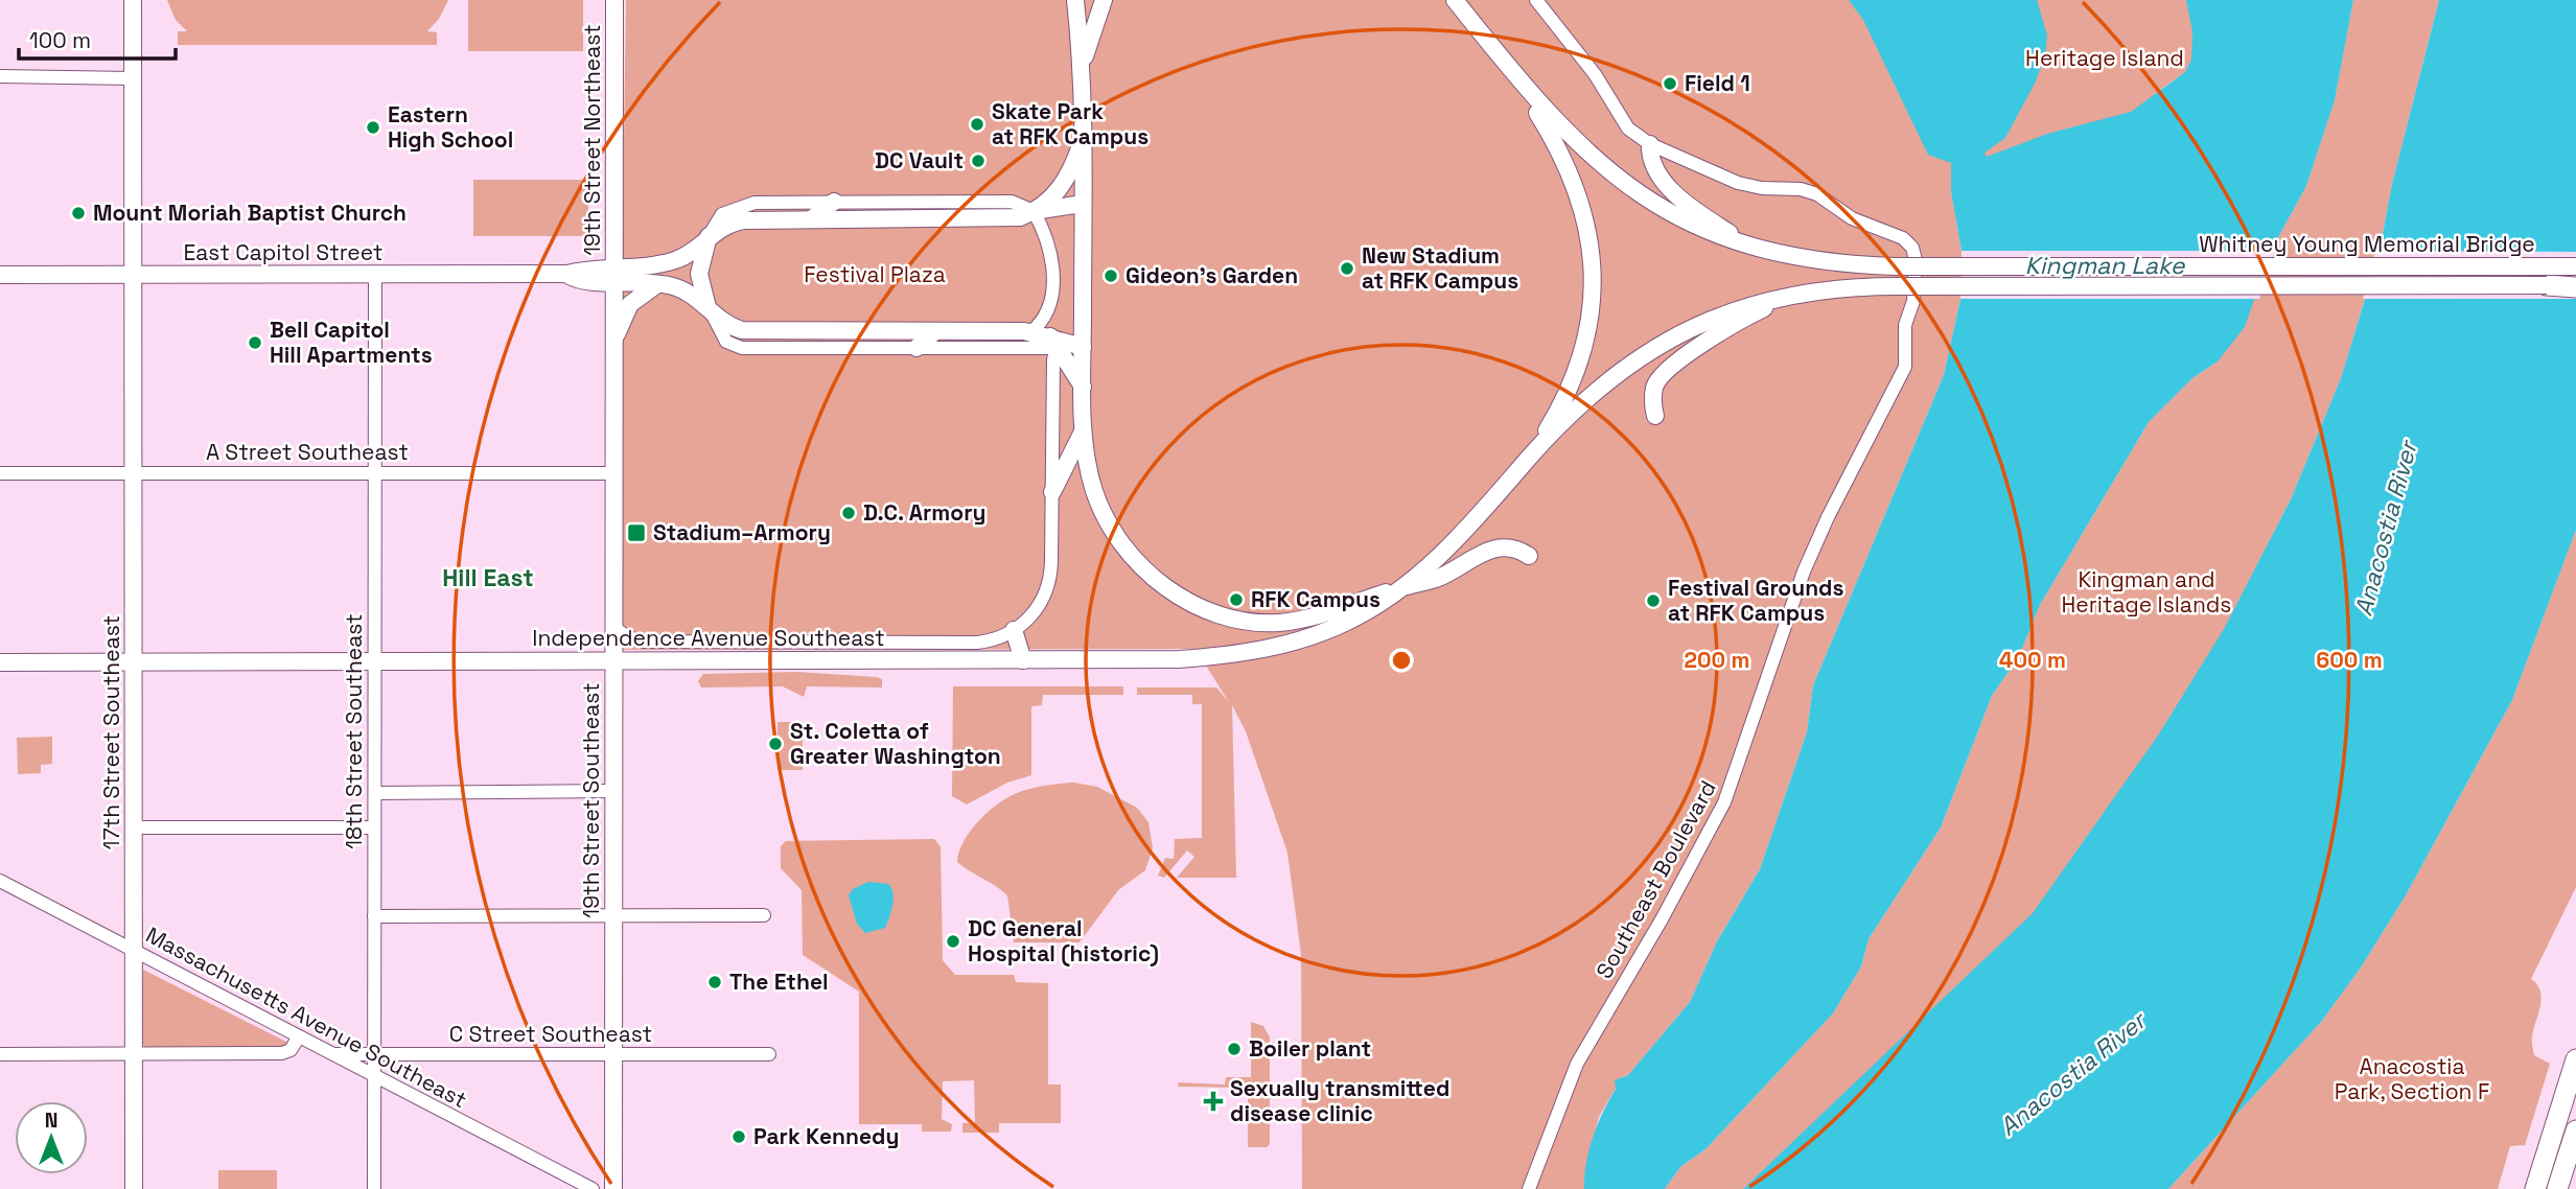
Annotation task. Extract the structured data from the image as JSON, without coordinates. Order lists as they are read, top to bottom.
{
  "streets": {
    "main road": [
      "19th Street Northeast",
      "Whitney Young Memorial Bridge",
      "East Capitol Street",
      "Independence Avenue Southeast",
      "17th Street Southeast",
      "19th Street Southeast"
    ],
    "street": [
      "A Street Southeast",
      "18th Street Southeast",
      "Southeast Boulevard",
      "Massachusetts Avenue Southeast",
      "C Street Southeast"
    ]
  },
  "crossings": [
    ["19th Street Northeast", "East Capitol Street"],
    ["19th Street Northeast", "19th Street Southeast"],
    ["Whitney Young Memorial Bridge", "Independence Avenue Southeast"],
    ["East Capitol Street", "18th Street Southeast"],
    ["East Capitol Street", "17th Street Southeast"],
    ["East Capitol Street", "19th Street Southeast"],
    ["A Street Southeast", "18th Street Southeast"],
    ["A Street Southeast", "17th Street Southeast"],
    ["A Street Southeast", "19th Street Southeast"],
    ["Independence Avenue Southeast", "18th Street Southeast"],
    ["Independence Avenue Southeast", "17th Street Southeast"],
    ["Independence Avenue Southeast", "19th Street Southeast"],
    ["18th Street Southeast", "Massachusetts Avenue Southeast"],
    ["18th Street Southeast", "C Street Southeast"],
    ["17th Street Southeast", "Massachusetts Avenue Southeast"],
    ["19th Street Southeast", "C Street Southeast"],
    ["Massachusetts Avenue Southeast", "C Street Southeast"]
  ],
  "districts": ["Hill East"],
  "water": ["Kingman Lake", "Anacostia River"],
  "parks": [
    "Heritage Island",
    "Festival Plaza",
    "Kingman and Heritage Islands",
    "Anacostia Park, Section F"
  ],
  "places": {
    "other": [
      "Field 1",
      "Skate Park at RFK Campus",
      "Eastern High School",
      "DC Vault",
      "Mount Moriah Baptist Church",
      "New Stadium at RFK Campus",
      "Gideon's Garden",
      "Bell Capitol Hill Apartments",
      "D.C. Armory",
      "RFK Campus",
      "Festival Grounds at RFK Campus",
      "St. Coletta of Greater Washington",
      "DC General Hospital (historic)",
      "The Ethel",
      "Boiler plant",
      "Park Kennedy"
    ],
    "transit": ["Stadium–Armory"],
    "health": ["Sexually transmitted disease clinic"]
  },
  "scale_bar": "100 m",
  "north": "top",
  "rings": ["200 m", "400 m", "600 m"]
}
